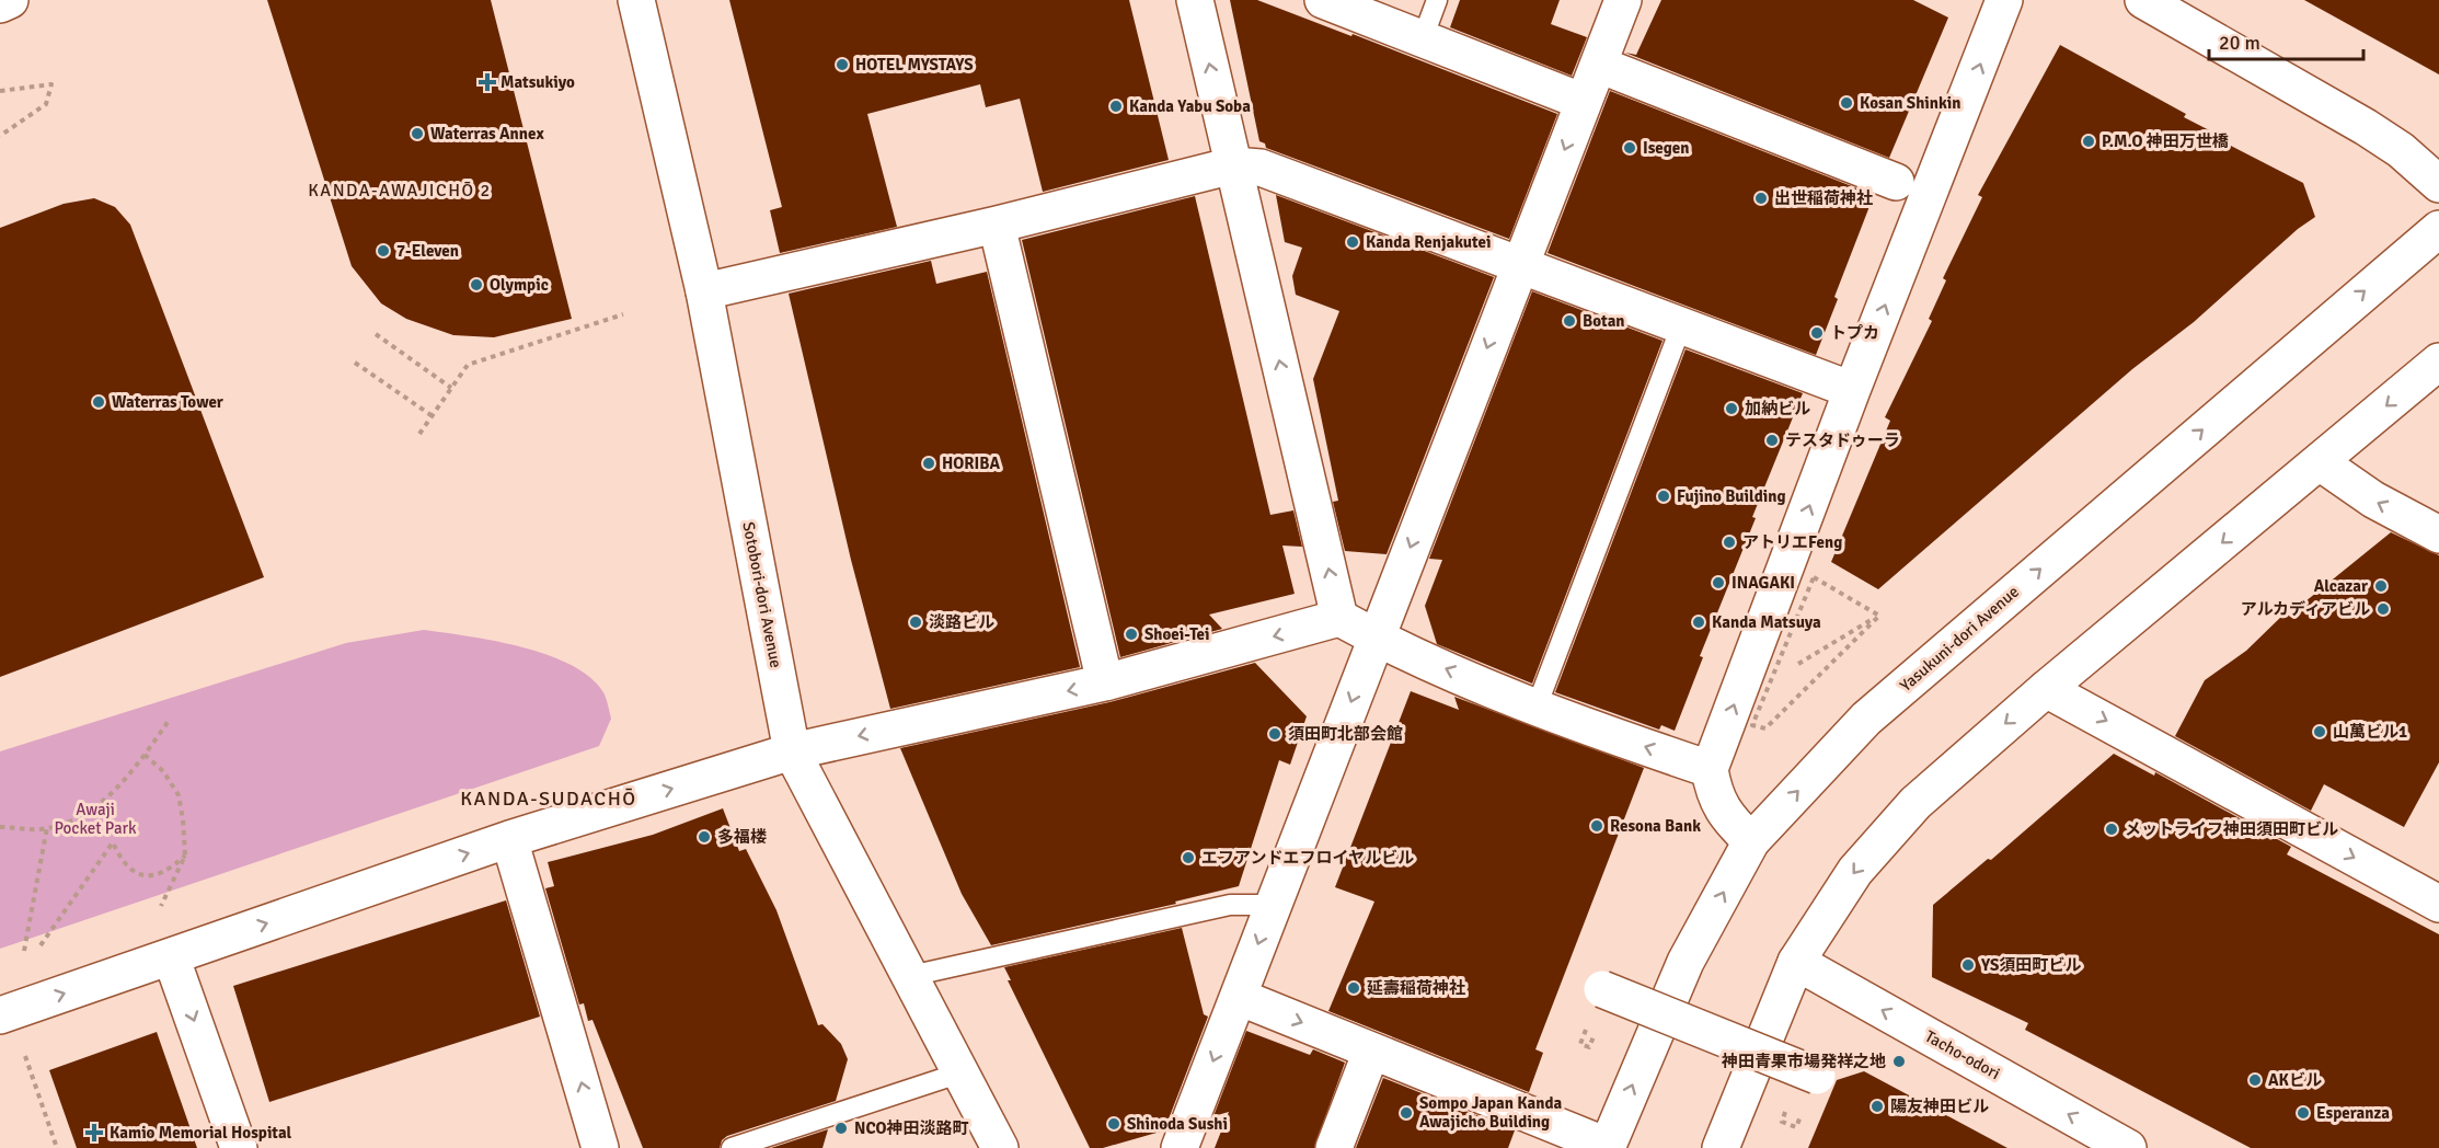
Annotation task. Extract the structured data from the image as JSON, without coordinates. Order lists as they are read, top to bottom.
{
  "streets": {
    "street": ["Sotobori-dori Avenue", "Yasukuni-dori Avenue", "Tacho-odori"]
  },
  "one_way": ["Tacho-odori"],
  "districts": ["KANDA-AWAJICHŌ 2", "KANDA-SUDACHŌ"],
  "parks": ["Awaji Pocket Park"],
  "places": {
    "other": [
      "HOTEL MYSTAYS",
      "Kosan Shinkin",
      "Kanda Yabu Soba",
      "Waterras Annex",
      "P.M.O 神田万世橋",
      "Isegen",
      "出世稲荷神社",
      "Kanda Renjakutei",
      "7-Eleven",
      "Olympic",
      "Botan",
      "トプカ",
      "Waterras Tower",
      "加納ビル",
      "テスタドゥーラ",
      "HORIBA",
      "Fujino Building",
      "アトリエFeng",
      "INAGAKI",
      "Alcazar",
      "アルカディアビル",
      "淡路ビル",
      "Kanda Matsuya",
      "Shoei-Tei",
      "山萬ビル1",
      "須田町北部会館",
      "Resona Bank",
      "メットライフ神田須田町ビル",
      "多福楼",
      "エフアンドエフロイヤルビル",
      "YS須田町ビル",
      "延壽稲荷神社",
      "神田青果市場発祥之地",
      "AKビル",
      "陽友神田ビル",
      "Sompo Japan Kanda Awajicho Building",
      "Esperanza",
      "Shinoda Sushi",
      "NCO神田淡路町"
    ],
    "health": ["Matsukiyo", "Kamio Memorial Hospital"]
  },
  "scale_bar": "20 m"
}
